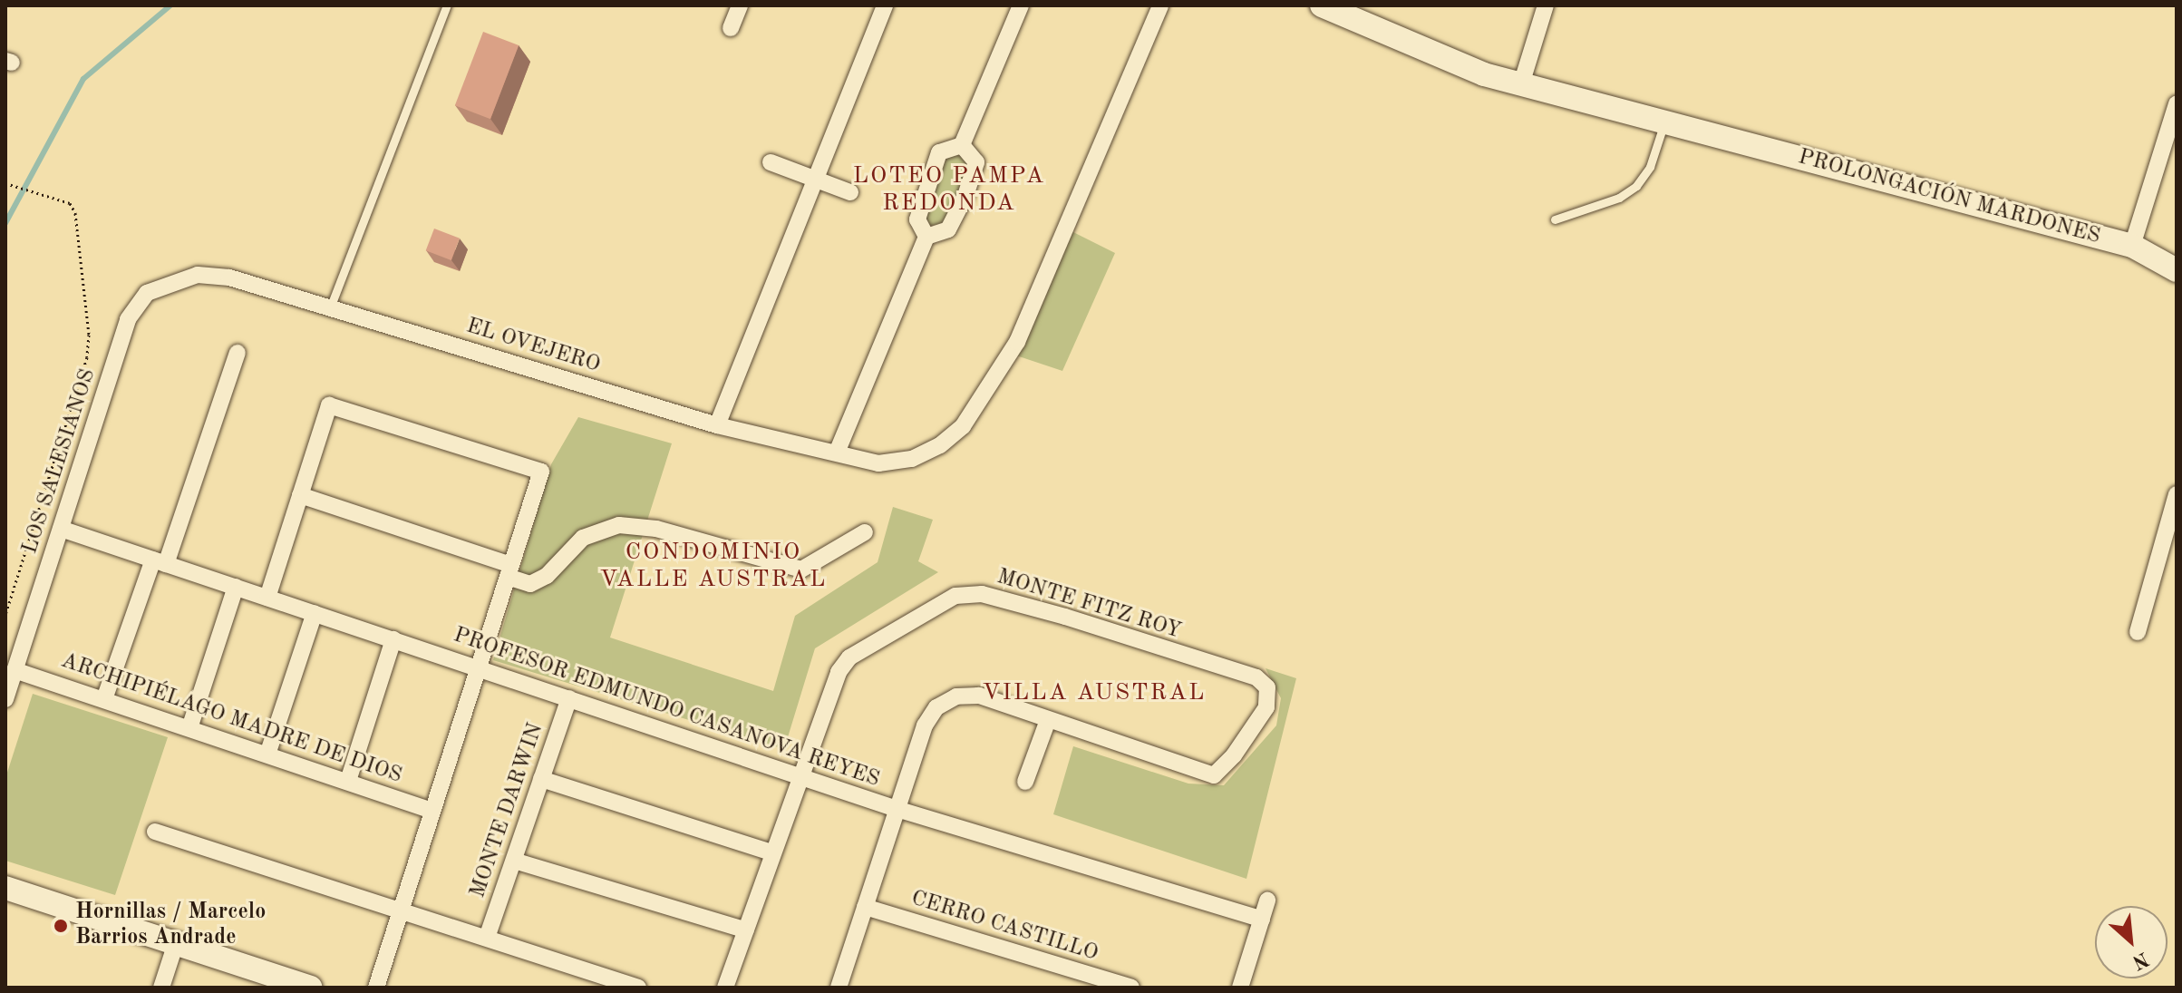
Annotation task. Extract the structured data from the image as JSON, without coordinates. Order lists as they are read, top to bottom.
{
  "streets": {
    "street": [
      "PROLONGACIÓN MARDONES",
      "EL OVEJERO",
      "LOS SALESIANOS",
      "MONTE FITZ ROY",
      "PROFESOR EDMUNDO CASANOVA REYES",
      "ARCHIPIÉLAGO MADRE DE DIOS",
      "MONTE DARWIN",
      "CERRO CASTILLO"
    ]
  },
  "crossings": [
    ["EL OVEJERO", "LOS SALESIANOS"],
    ["LOS SALESIANOS", "PROFESOR EDMUNDO CASANOVA REYES"],
    ["LOS SALESIANOS", "ARCHIPIÉLAGO MADRE DE DIOS"],
    ["MONTE FITZ ROY", "PROFESOR EDMUNDO CASANOVA REYES"],
    ["PROFESOR EDMUNDO CASANOVA REYES", "MONTE DARWIN"]
  ],
  "districts": ["LOTEO PAMPA REDONDA", "CONDOMINIO VALLE AUSTRAL", "VILLA AUSTRAL"],
  "places": ["Hornillas / Marcelo Barrios Andrade"],
  "north": "bottom right"
}
